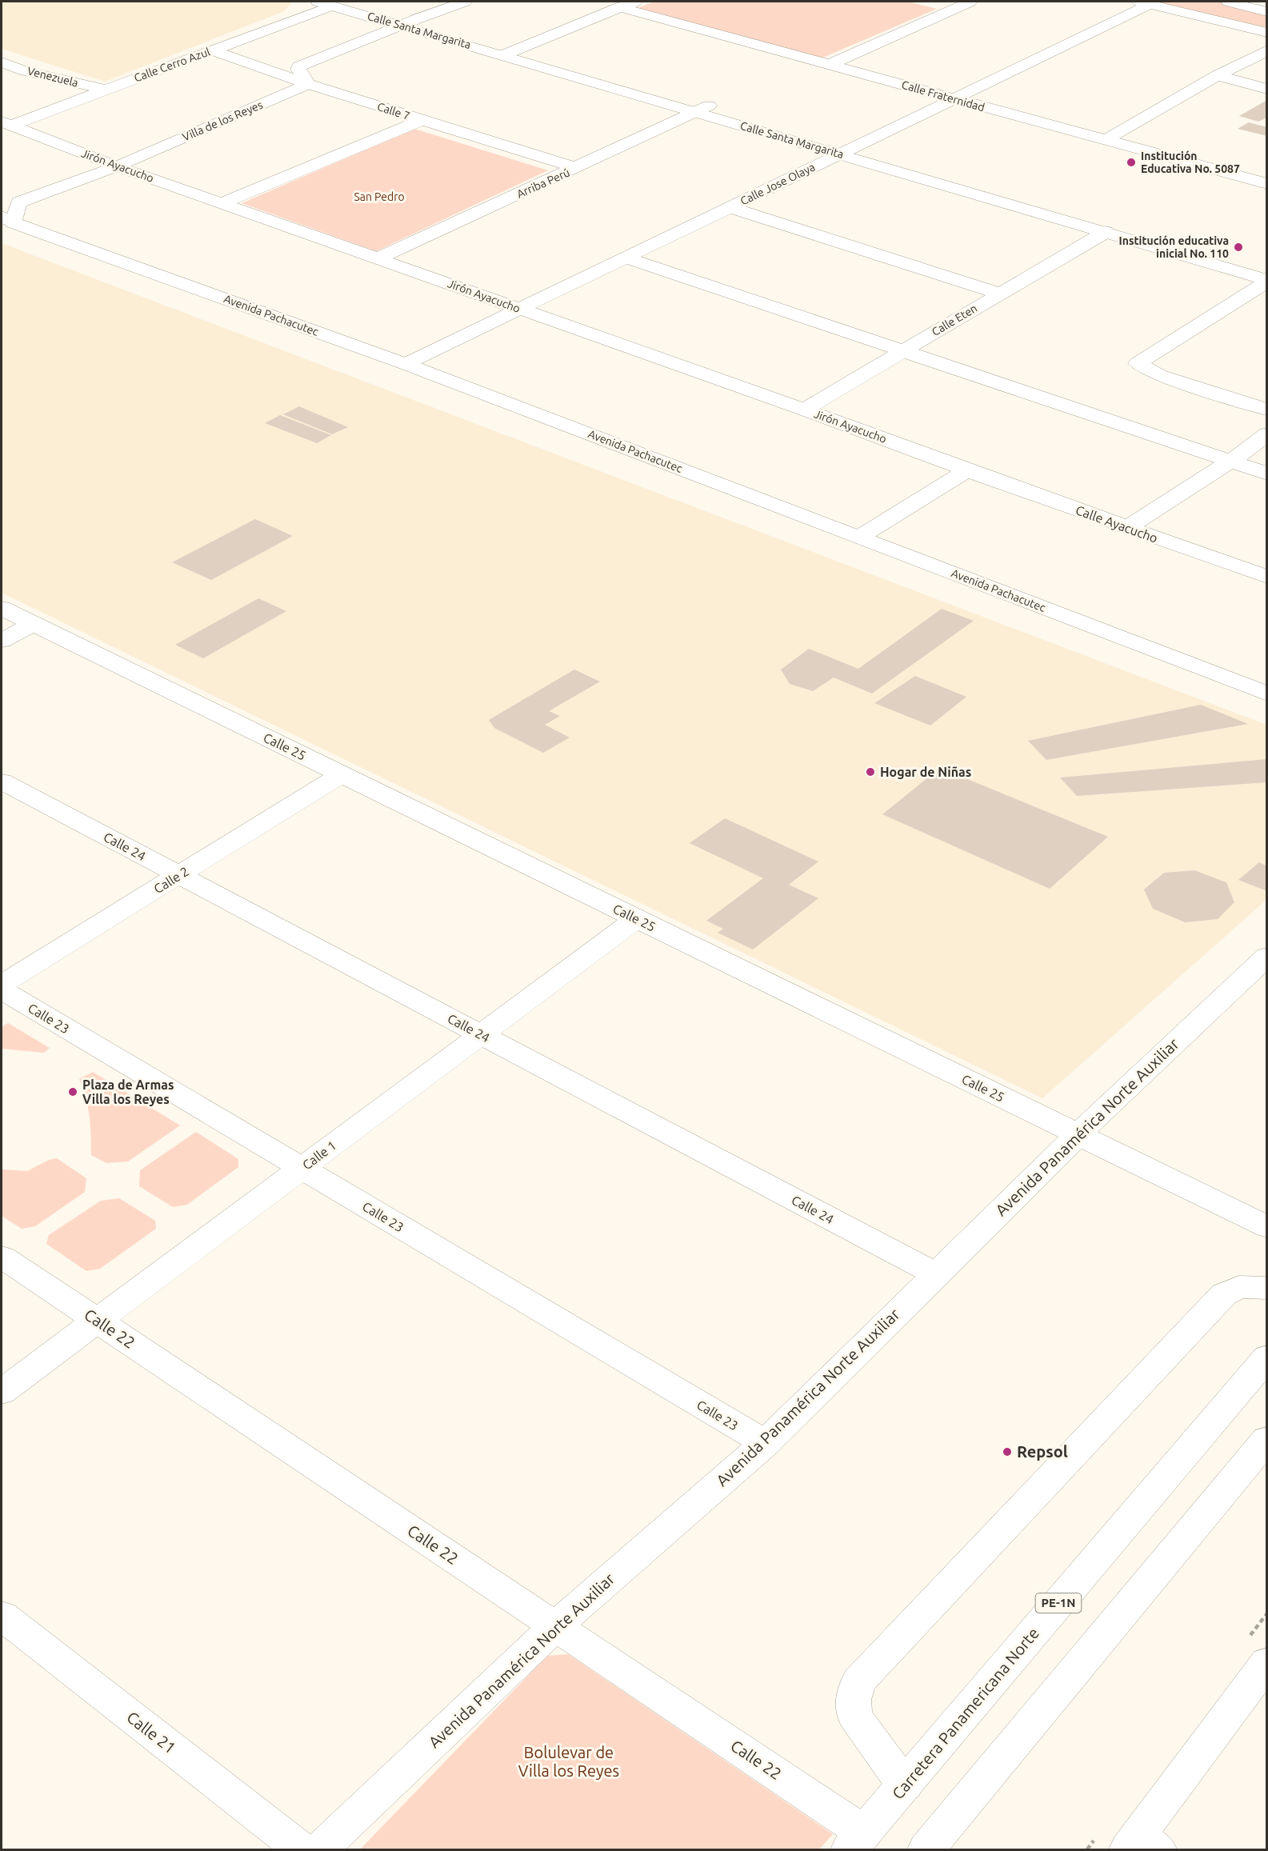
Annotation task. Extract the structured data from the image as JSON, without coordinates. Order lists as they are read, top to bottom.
{
  "streets": {
    "main road": [
      "Calle Santa Margarita",
      "Calle Cerro Azul",
      "Venezuela",
      "Calle Fraternidad",
      "Calle 7",
      "Villa de los Reyes",
      "Jirón Ayacucho",
      "Arriba Perú",
      "Calle Jose Olaya",
      "Avenida Pachacutec",
      "Calle Eten",
      "Calle Ayacucho",
      "Calle 25",
      "Calle 24",
      "Calle 2",
      "Calle 23",
      "Avenida Panamérica Norte Auxiliar",
      "Calle 1",
      "Calle 22",
      "PE-1N",
      "Carretera Panamericana Norte",
      "Calle 21"
    ]
  },
  "crossings": [
    ["Calle Santa Margarita", "Calle Cerro Azul"],
    ["Calle Santa Margarita", "Arriba Perú"],
    ["Calle Santa Margarita", "Calle Jose Olaya"],
    ["Calle Santa Margarita", "Calle Eten"],
    ["Calle Cerro Azul", "Venezuela"],
    ["Calle Cerro Azul", "Calle 7"],
    ["Calle Cerro Azul", "Jirón Ayacucho"],
    ["Calle Fraternidad", "Calle Jose Olaya"],
    ["Calle 7", "Villa de los Reyes"],
    ["Calle 7", "Arriba Perú"],
    ["Villa de los Reyes", "Jirón Ayacucho"],
    ["Villa de los Reyes", "Avenida Pachacutec"],
    ["Jirón Ayacucho", "Arriba Perú"],
    ["Jirón Ayacucho", "Calle Jose Olaya"],
    ["Jirón Ayacucho", "Calle Eten"],
    ["Jirón Ayacucho", "Calle Ayacucho"],
    ["Calle Jose Olaya", "Avenida Pachacutec"],
    ["Calle 25", "Calle 2"],
    ["Calle 25", "Avenida Panamérica Norte Auxiliar"],
    ["Calle 25", "Calle 1"],
    ["Calle 24", "Calle 2"],
    ["Calle 24", "Avenida Panamérica Norte Auxiliar"],
    ["Calle 24", "Calle 1"],
    ["Calle 23", "Avenida Panamérica Norte Auxiliar"],
    ["Calle 23", "Calle 1"],
    ["Avenida Panamérica Norte Auxiliar", "Calle 22"],
    ["Calle 1", "Calle 22"],
    ["Calle 22", "Carretera Panamericana Norte"]
  ],
  "parks": ["San Pedro", "Bolulevar de Villa los Reyes"],
  "places": [
    "Institución Educativa No. 5087",
    "Institución educativa inicial No. 110",
    "Hogar de Niñas",
    "Plaza de Armas Villa los Reyes",
    "Repsol"
  ]
}
